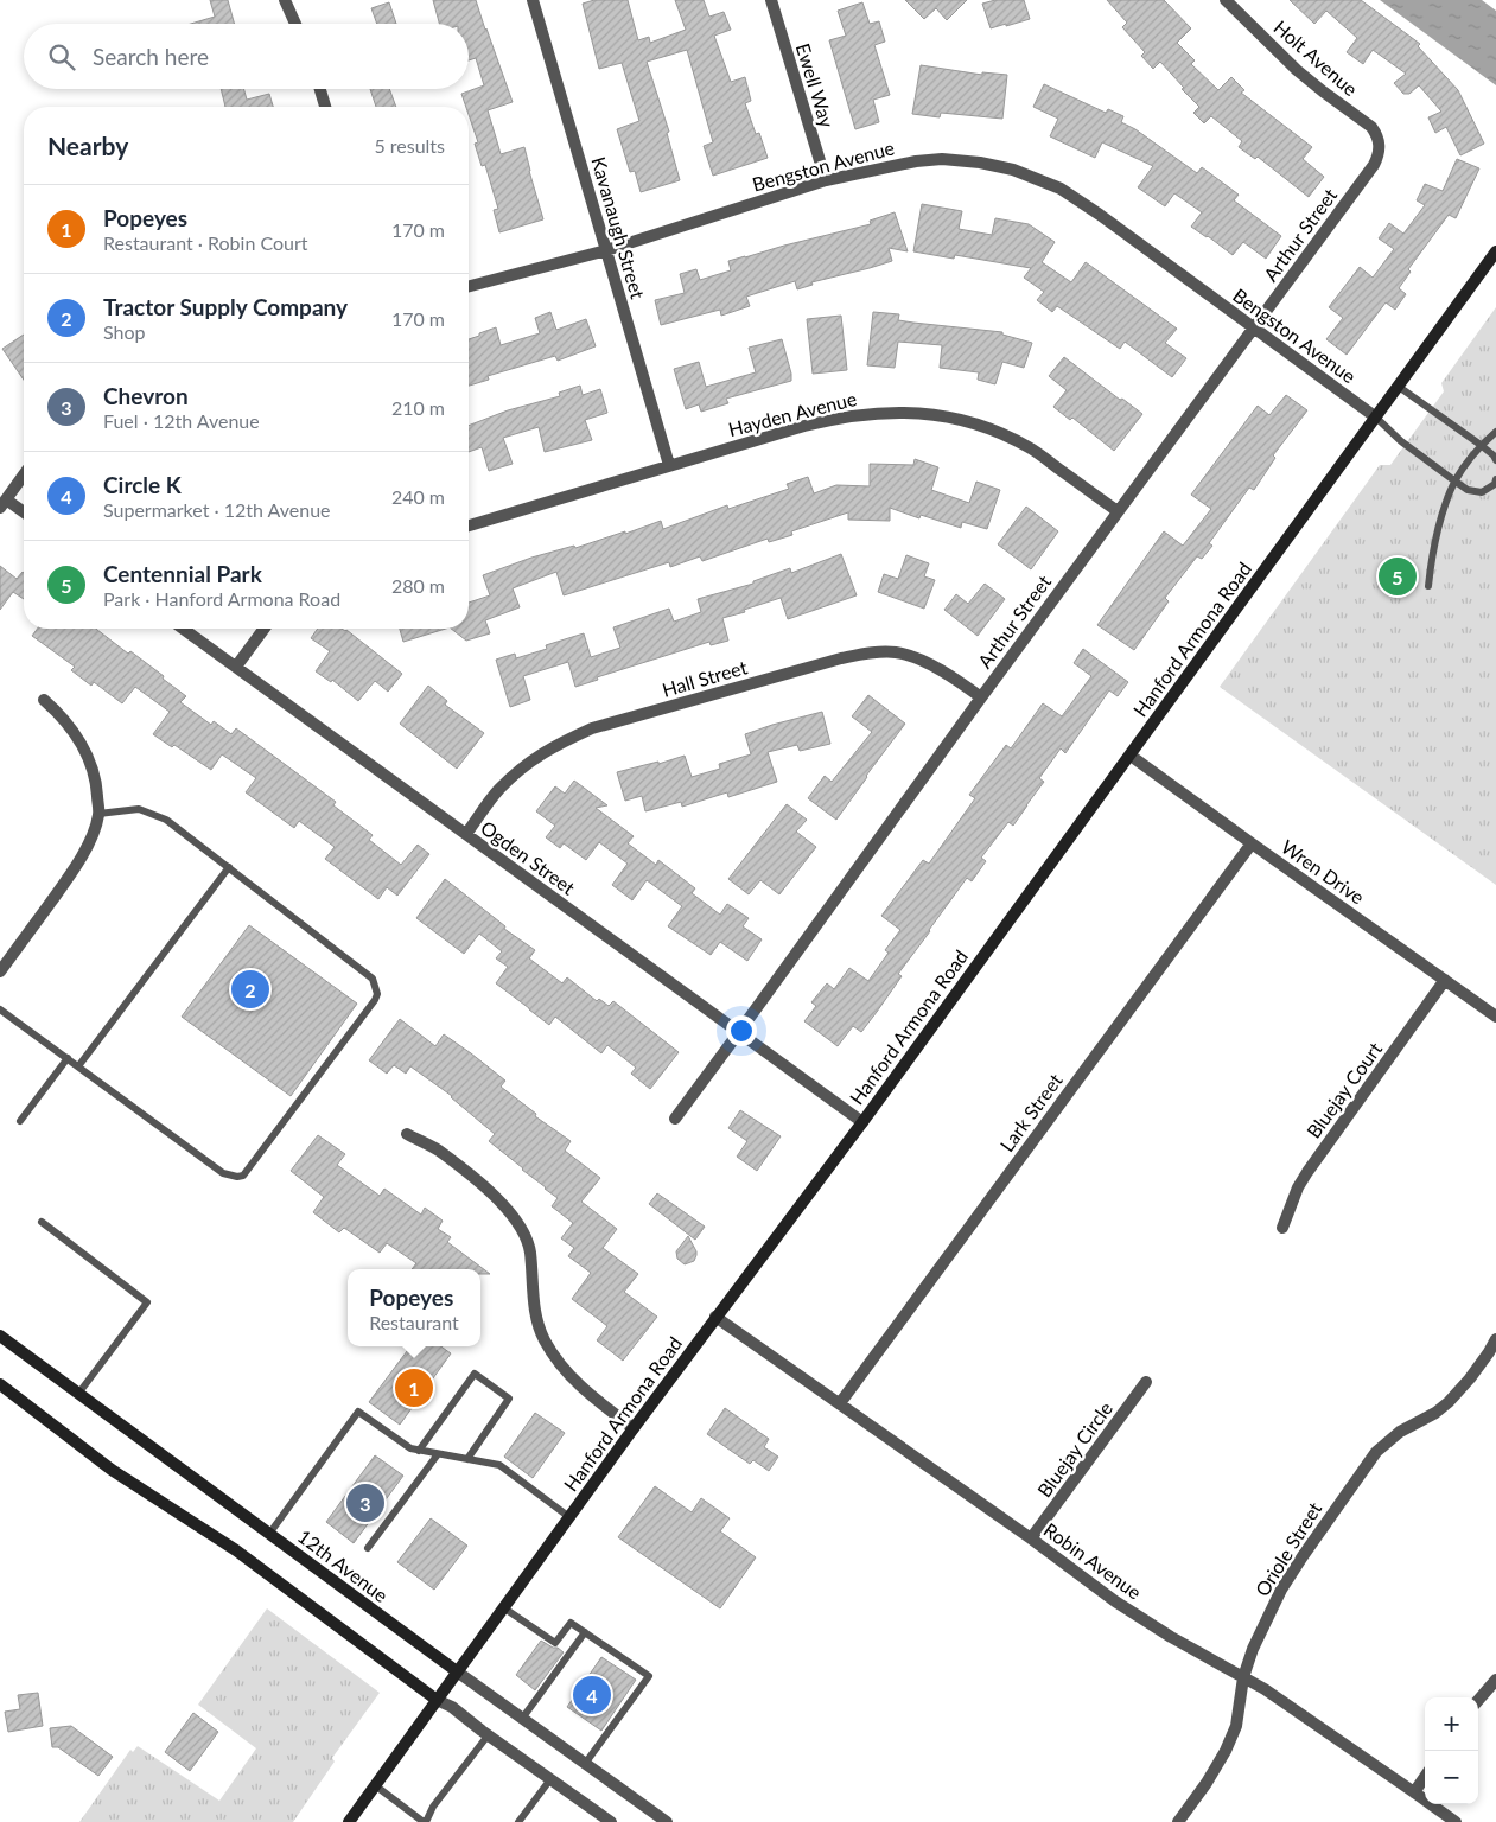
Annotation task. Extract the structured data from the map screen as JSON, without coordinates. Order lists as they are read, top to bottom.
{
  "streets": {
    "main road": ["Hanford Armona Road", "12th Avenue"],
    "street": [
      "Holt Avenue",
      "Ewell Way",
      "Bengston Avenue",
      "Kavanaugh Street",
      "Arthur Street",
      "Hayden Avenue",
      "Hall Street",
      "Ogden Street",
      "Wren Drive",
      "Bluejay Court",
      "Lark Street",
      "Bluejay Circle",
      "Oriole Street",
      "Robin Avenue"
    ]
  },
  "crossings": [
    ["Holt Avenue", "Arthur Street"],
    ["Ewell Way", "Bengston Avenue"],
    ["Bengston Avenue", "Kavanaugh Street"],
    ["Bengston Avenue", "Arthur Street"],
    ["Bengston Avenue", "Hanford Armona Road"],
    ["Kavanaugh Street", "Hayden Avenue"],
    ["Arthur Street", "Hayden Avenue"],
    ["Arthur Street", "Hall Street"],
    ["Arthur Street", "Ogden Street"],
    ["Hanford Armona Road", "Ogden Street"],
    ["Hanford Armona Road", "Wren Drive"],
    ["Hanford Armona Road", "Robin Avenue"],
    ["Hanford Armona Road", "12th Avenue"],
    ["Hall Street", "Ogden Street"],
    ["Wren Drive", "Bluejay Court"],
    ["Wren Drive", "Lark Street"],
    ["Lark Street", "Robin Avenue"],
    ["Bluejay Circle", "Robin Avenue"],
    ["Oriole Street", "Robin Avenue"]
  ],
  "page": {
    "search": "Search here",
    "heading": ["Nearby", "5 results"],
    "list": [
      {
        "mark": "1",
        "name": "Popeyes",
        "note": "Restaurant · Robin Court",
        "value": "170 m"
      },
      {
        "mark": "2",
        "name": "Tractor Supply Company",
        "note": "Shop",
        "value": "170 m"
      },
      {
        "mark": "3",
        "name": "Chevron",
        "note": "Fuel · 12th Avenue",
        "value": "210 m"
      },
      {
        "mark": "4",
        "name": "Circle K",
        "note": "Supermarket · 12th Avenue",
        "value": "240 m"
      },
      {
        "mark": "5",
        "name": "Centennial Park",
        "note": "Park · Hanford Armona Road",
        "value": "280 m"
      }
    ],
    "pins": [
      "5",
      "2",
      "1",
      "3",
      "4"
    ],
    "popup": ["Popeyes", "Restaurant"],
    "map_buttons": ["+", "−"]
  }
}
